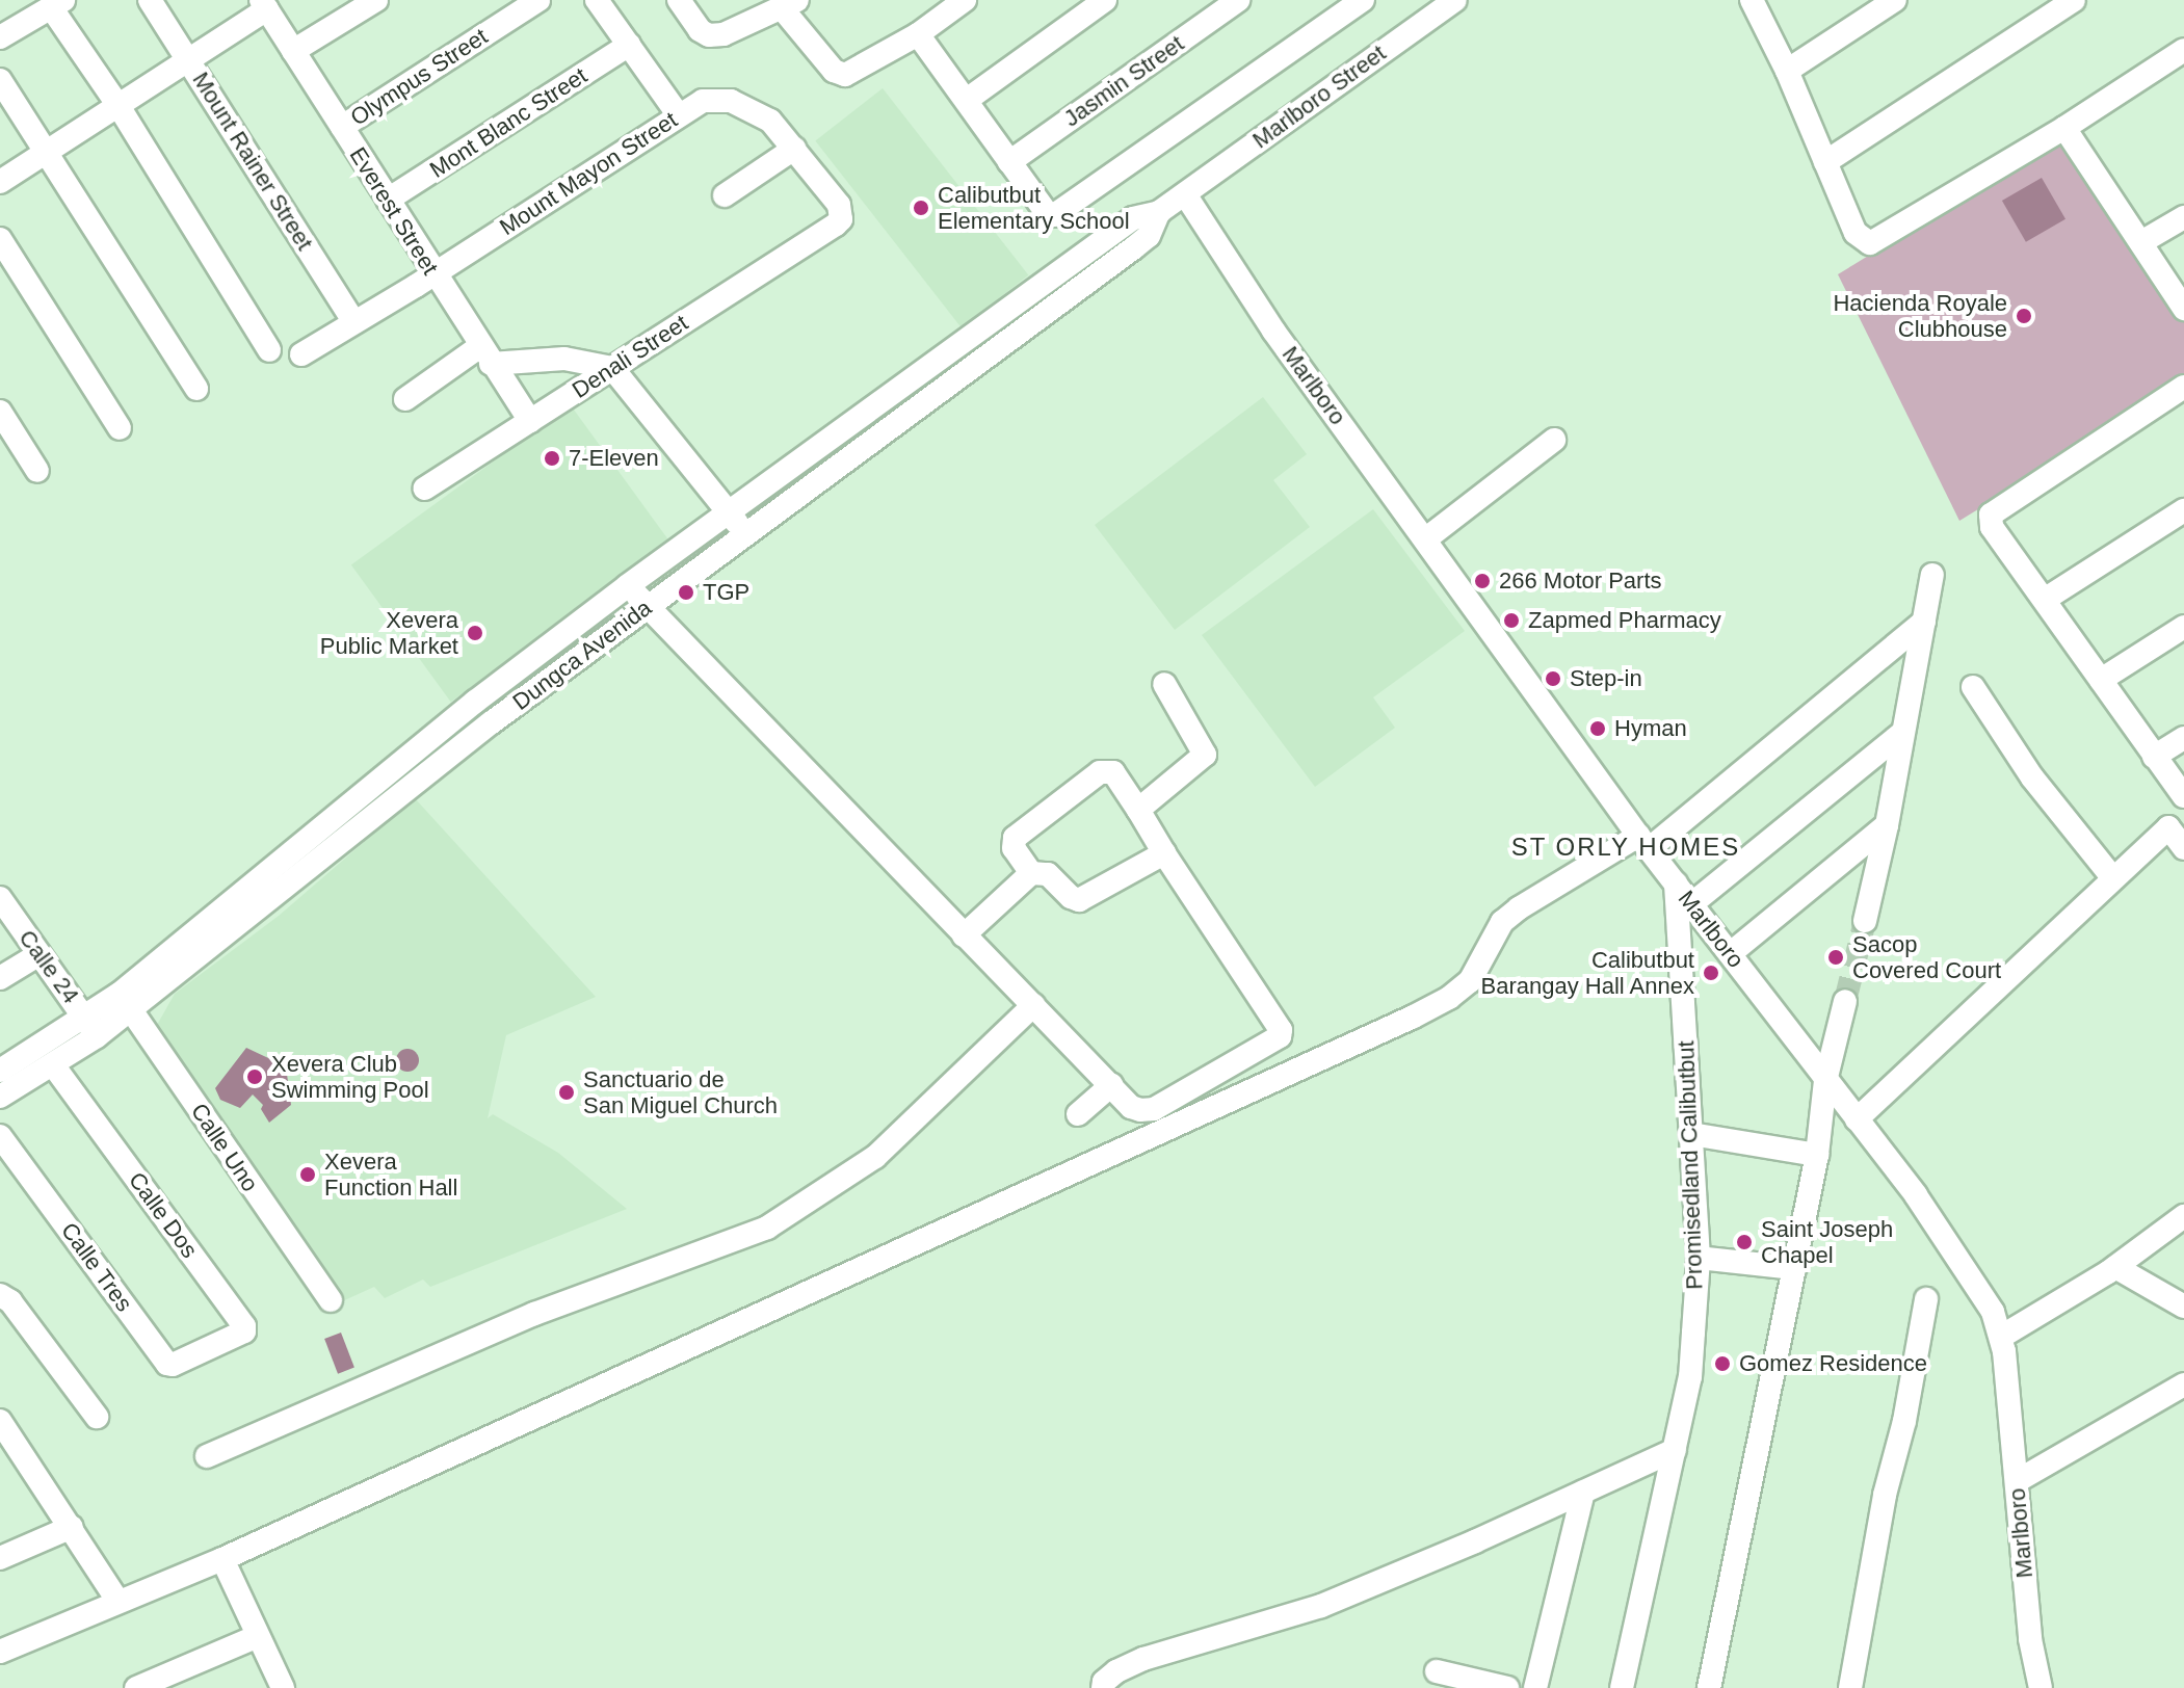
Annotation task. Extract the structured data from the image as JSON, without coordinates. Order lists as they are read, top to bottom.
{
  "streets": {
    "street": [
      "Olympus Street",
      "Jasmin Street",
      "Marlboro Street",
      "Mont Blanc Street",
      "Mount Rainer Street",
      "Mount Mayon Street",
      "Everest Street",
      "Denali Street",
      "Marlboro",
      "Dungca Avenida",
      "Calle 24",
      "Calle Uno",
      "Promisedland Calibutbut",
      "Calle Dos",
      "Calle Tres"
    ]
  },
  "crossings": [
    ["Olympus Street", "Everest Street"],
    ["Marlboro Street", "Marlboro"],
    ["Marlboro Street", "Dungca Avenida"],
    ["Mont Blanc Street", "Everest Street"],
    ["Mount Rainer Street", "Mount Mayon Street"],
    ["Mount Mayon Street", "Everest Street"],
    ["Mount Mayon Street", "Denali Street"],
    ["Everest Street", "Denali Street"],
    ["Marlboro", "Dungca Avenida"],
    ["Marlboro", "Promisedland Calibutbut"],
    ["Dungca Avenida", "Calle 24"],
    ["Dungca Avenida", "Calle Uno"],
    ["Dungca Avenida", "Calle Dos"],
    ["Calle Dos", "Calle Tres"]
  ],
  "districts": ["ST ORLY HOMES"],
  "places": [
    "Calibutbut Elementary School",
    "Hacienda Royale Clubhouse",
    "7-Eleven",
    "266 Motor Parts",
    "TGP",
    "Zapmed Pharmacy",
    "Xevera Public Market",
    "Step-in",
    "Hyman",
    "Sacop Covered Court",
    "Calibutbut Barangay Hall Annex",
    "Xevera Club Swimming Pool",
    "Sanctuario de San Miguel Church",
    "Xevera Function Hall",
    "Saint Joseph Chapel",
    "Gomez Residence"
  ]
}
